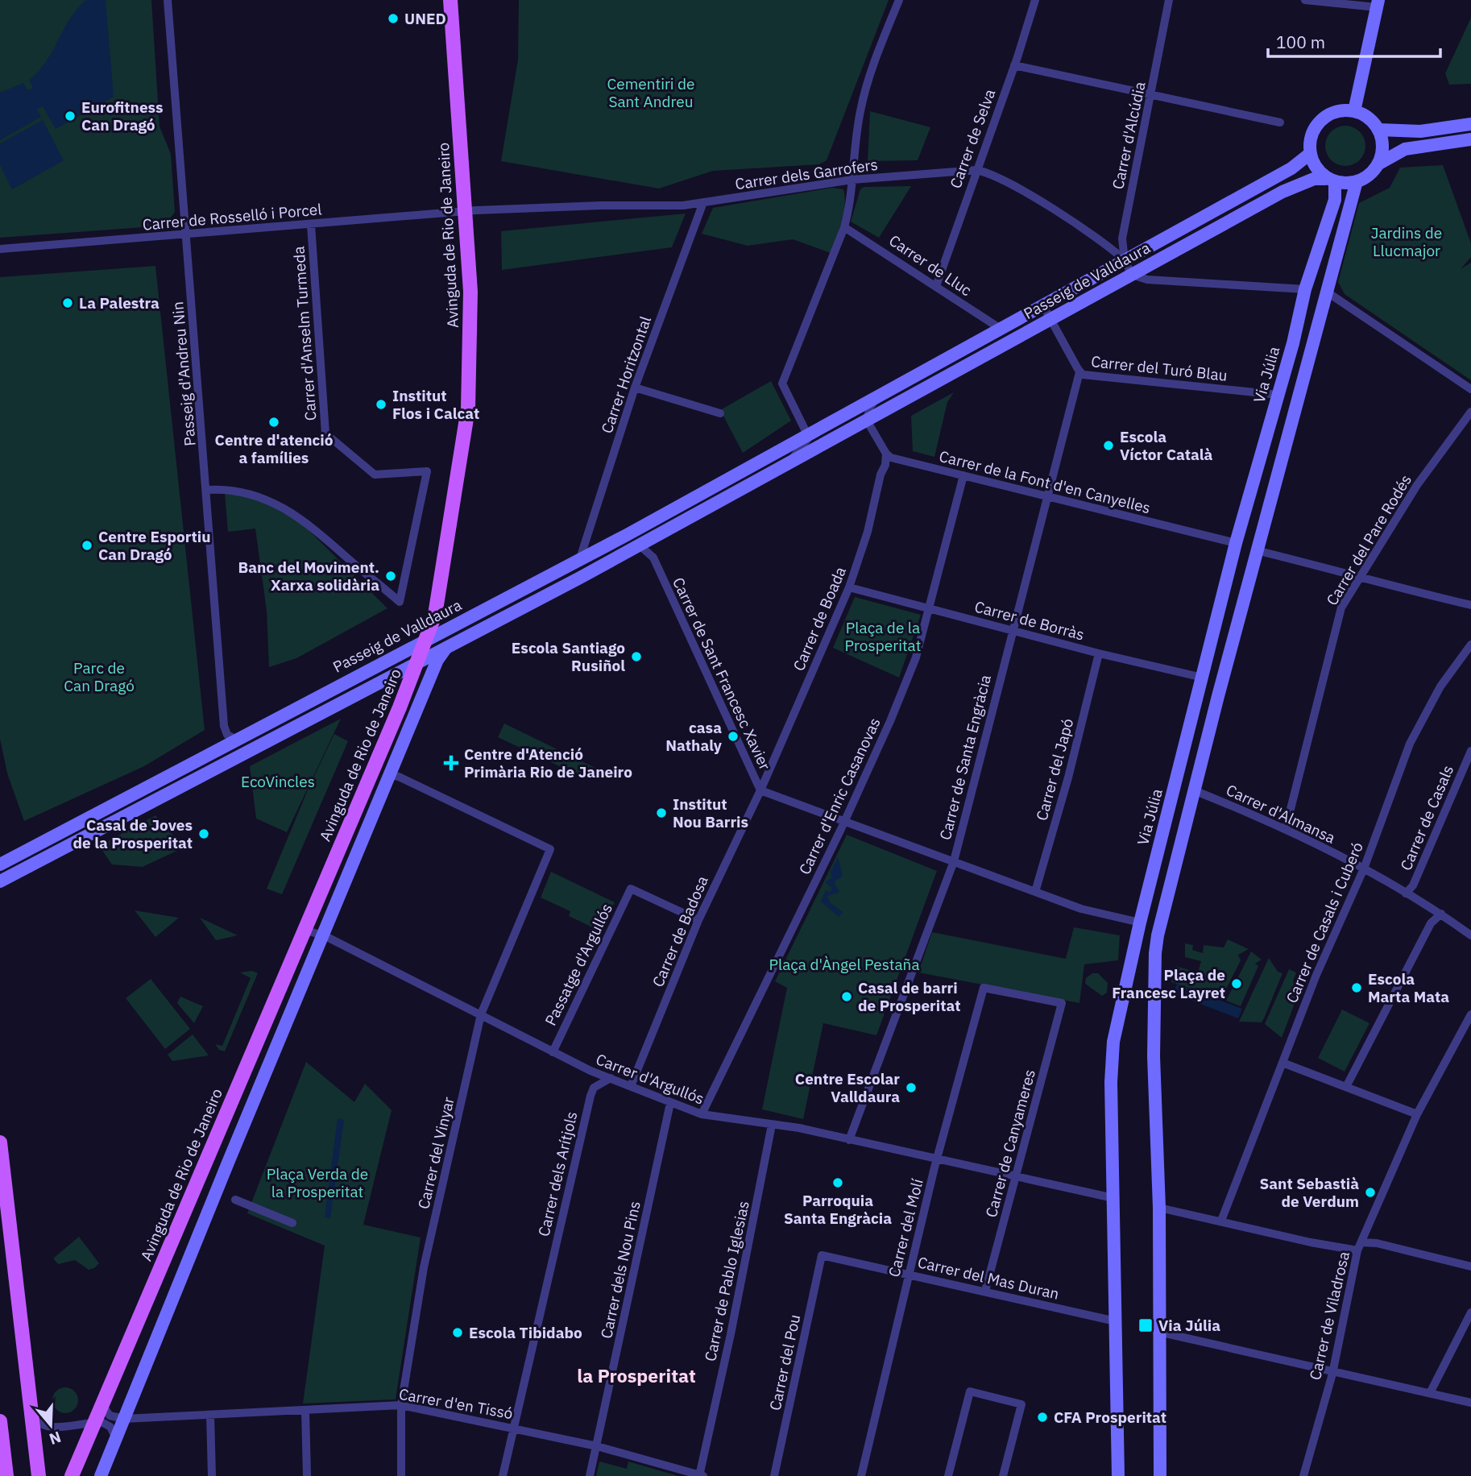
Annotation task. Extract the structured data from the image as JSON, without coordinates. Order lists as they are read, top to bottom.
{
  "streets": {
    "main road": ["Avinguda de Rio de Janeiro"],
    "street": [
      "Carrer d'Alcúdia",
      "Carrer de Selva",
      "Carrer dels Garrofers",
      "Carrer de Rosselló i Porcel",
      "Carrer de Lluc",
      "Passeig de Valldaura",
      "Carrer d'Anselm Turmeda",
      "Carrer del Turó Blau",
      "Passeig d'Andreu Nin",
      "Carrer Horitzontal",
      "Via Júlia",
      "Carrer de la Font d'en Canyelles",
      "Carrer del Pare Rodés",
      "Carrer de Boada",
      "Carrer de Borràs",
      "Carrer de Sant Francesc Xavier",
      "Carrer de Santa Engràcia",
      "Carrer del Japó",
      "Carrer d'Enric Casanovas",
      "Carrer d'Almansa",
      "Carrer de Casals",
      "Carrer de Casals i Cuberó",
      "Carrer de Badosa",
      "Passatge d'Argullós",
      "Carrer d'Argullós",
      "Carrer de Canyameres",
      "Carrer del Vinyar",
      "Carrer dels Arítjols",
      "Carrer del Molí",
      "Carrer dels Nou Pins",
      "Carrer del Mas Duran",
      "Carrer de Pablo Iglesias",
      "Carrer de Viladrosa",
      "Carrer del Pou",
      "Carrer d'en Tissó"
    ]
  },
  "crossings": [
    ["Carrer d'Alcúdia", "Carrer dels Garrofers"],
    ["Carrer d'Alcúdia", "Passeig de Valldaura"],
    ["Carrer de Selva", "Carrer dels Garrofers"],
    ["Carrer de Selva", "Carrer de Lluc"],
    ["Carrer dels Garrofers", "Carrer de Rosselló i Porcel"],
    ["Carrer dels Garrofers", "Avinguda de Rio de Janeiro"],
    ["Carrer dels Garrofers", "Passeig de Valldaura"],
    ["Carrer dels Garrofers", "Carrer Horitzontal"],
    ["Carrer de Rosselló i Porcel", "Avinguda de Rio de Janeiro"],
    ["Carrer de Rosselló i Porcel", "Carrer d'Anselm Turmeda"],
    ["Carrer de Rosselló i Porcel", "Passeig d'Andreu Nin"],
    ["Avinguda de Rio de Janeiro", "Passeig de Valldaura"],
    ["Avinguda de Rio de Janeiro", "Carrer d'Argullós"],
    ["Carrer de Lluc", "Passeig de Valldaura"],
    ["Passeig de Valldaura", "Carrer del Turó Blau"],
    ["Passeig de Valldaura", "Passeig d'Andreu Nin"],
    ["Passeig de Valldaura", "Carrer Horitzontal"],
    ["Passeig de Valldaura", "Via Júlia"],
    ["Passeig de Valldaura", "Carrer de Sant Francesc Xavier"],
    ["Carrer d'Anselm Turmeda", "Passeig d'Andreu Nin"],
    ["Carrer del Turó Blau", "Via Júlia"],
    ["Carrer del Turó Blau", "Carrer de Santa Engràcia"],
    ["Via Júlia", "Carrer de la Font d'en Canyelles"],
    ["Via Júlia", "Carrer de Borràs"],
    ["Via Júlia", "Carrer de Sant Francesc Xavier"],
    ["Via Júlia", "Carrer d'Argullós"],
    ["Via Júlia", "Carrer del Mas Duran"],
    ["Carrer de la Font d'en Canyelles", "Carrer de Boada"],
    ["Carrer de la Font d'en Canyelles", "Carrer de Santa Engràcia"],
    ["Carrer de la Font d'en Canyelles", "Carrer d'Enric Casanovas"],
    ["Carrer del Pare Rodés", "Carrer d'Almansa"],
    ["Carrer de Boada", "Carrer de Borràs"],
    ["Carrer de Boada", "Carrer de Sant Francesc Xavier"],
    ["Carrer de Boada", "Carrer de Badosa"],
    ["Carrer de Borràs", "Carrer de Santa Engràcia"],
    ["Carrer de Borràs", "Carrer del Japó"],
    ["Carrer de Borràs", "Carrer d'Enric Casanovas"],
    ["Carrer de Sant Francesc Xavier", "Carrer de Santa Engràcia"],
    ["Carrer de Sant Francesc Xavier", "Carrer del Japó"],
    ["Carrer de Sant Francesc Xavier", "Carrer d'Enric Casanovas"],
    ["Carrer de Sant Francesc Xavier", "Carrer de Badosa"],
    ["Carrer de Santa Engràcia", "Carrer d'Argullós"],
    ["Carrer d'Enric Casanovas", "Carrer d'Argullós"],
    ["Carrer d'Almansa", "Carrer de Casals"],
    ["Carrer d'Almansa", "Carrer de Casals i Cuberó"],
    ["Carrer de Badosa", "Passatge d'Argullós"],
    ["Carrer de Badosa", "Carrer d'Argullós"],
    ["Passatge d'Argullós", "Carrer d'Argullós"],
    ["Carrer d'Argullós", "Carrer de Canyameres"],
    ["Carrer d'Argullós", "Carrer del Vinyar"],
    ["Carrer d'Argullós", "Carrer dels Arítjols"],
    ["Carrer d'Argullós", "Carrer del Molí"],
    ["Carrer d'Argullós", "Carrer dels Nou Pins"],
    ["Carrer d'Argullós", "Carrer de Pablo Iglesias"],
    ["Carrer de Canyameres", "Carrer del Molí"],
    ["Carrer de Canyameres", "Carrer del Mas Duran"],
    ["Carrer del Vinyar", "Carrer d'en Tissó"],
    ["Carrer dels Arítjols", "Carrer d'en Tissó"],
    ["Carrer del Molí", "Carrer del Mas Duran"],
    ["Carrer dels Nou Pins", "Carrer d'en Tissó"],
    ["Carrer del Mas Duran", "Carrer del Pou"],
    ["Carrer de Pablo Iglesias", "Carrer d'en Tissó"]
  ],
  "districts": ["la Prosperitat"],
  "parks": [
    "Cementiri de Sant Andreu",
    "Jardins de Llucmajor",
    "Plaça de la Prosperitat",
    "Parc de Can Dragó",
    "EcoVincles",
    "Plaça d'Àngel Pestaña",
    "Plaça Verda de la Prosperitat"
  ],
  "places": {
    "other": [
      "UNED",
      "Eurofitness Can Dragó",
      "La Palestra",
      "Institut Flos i Calcat",
      "Centre d'atenció a famílies",
      "Escola Víctor Català",
      "Centre Esportiu Can Dragó",
      "Banc del Moviment. Xarxa solidària",
      "Escola Santiago Rusiñol",
      "casa Nathaly",
      "Institut Nou Barris",
      "Casal de Joves de la Prosperitat",
      "Plaça de Francesc Layret",
      "Escola Marta Mata",
      "Casal de barri de Prosperitat",
      "Centre Escolar Valldaura",
      "Parroquia Santa Engràcia",
      "Sant Sebastià de Verdum",
      "Escola Tibidabo",
      "CFA Prosperitat"
    ],
    "health": ["Centre d'Atenció Primària Rio de Janeiro"],
    "transit": ["Via Júlia"]
  },
  "scale_bar": "100 m",
  "north": "bottom"
}
